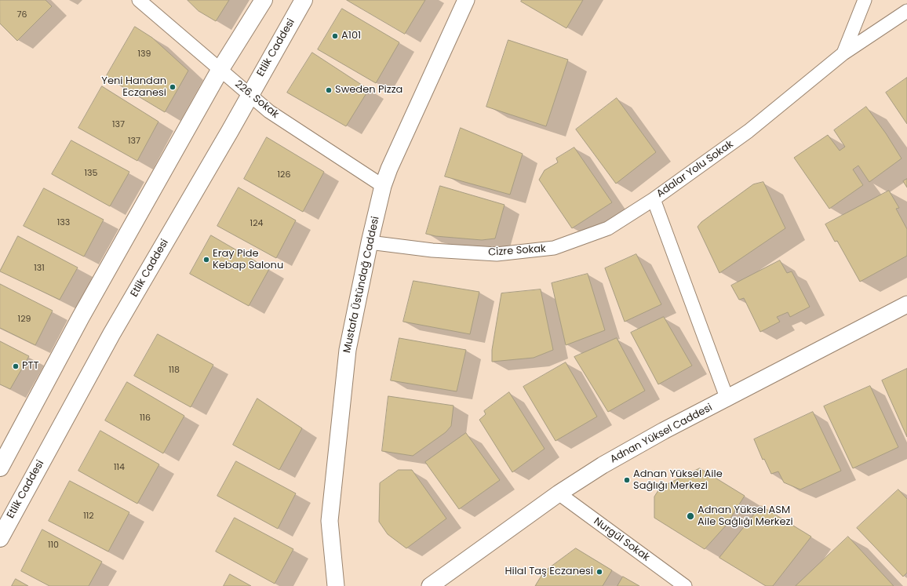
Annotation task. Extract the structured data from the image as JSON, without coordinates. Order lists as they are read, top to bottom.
{
  "streets": {
    "main road": ["Etlik Caddesi"],
    "street": [
      "226. Sokak",
      "Adalar Yolu Sokak",
      "Cizre Sokak",
      "Mustafa Üstündağ Caddesi",
      "Adnan Yüksel Caddesi",
      "Nurgül Sokak"
    ]
  },
  "crossings": [
    ["Etlik Caddesi", "226. Sokak"],
    ["226. Sokak", "Mustafa Üstündağ Caddesi"],
    ["Adalar Yolu Sokak", "Cizre Sokak"],
    ["Adalar Yolu Sokak", "Adnan Yüksel Caddesi"],
    ["Cizre Sokak", "Mustafa Üstündağ Caddesi"],
    ["Adnan Yüksel Caddesi", "Nurgül Sokak"]
  ],
  "places": [
    "A101",
    "Yeni Handan Eczanesi",
    "Sweden Pizza",
    "Eray Pide Kebap Salonu",
    "PTT",
    "Adnan Yüksel Aile Sağlığı Merkezi",
    "Adnan Yüksel ASM Aile Sağlığı Merkezi",
    "Hilal Taş Eczanesi"
  ],
  "house_numbers": [
    "76",
    "139",
    "137",
    "137",
    "135",
    "126",
    "133",
    "124",
    "131",
    "129",
    "118",
    "116",
    "114",
    "112",
    "110"
  ]
}
